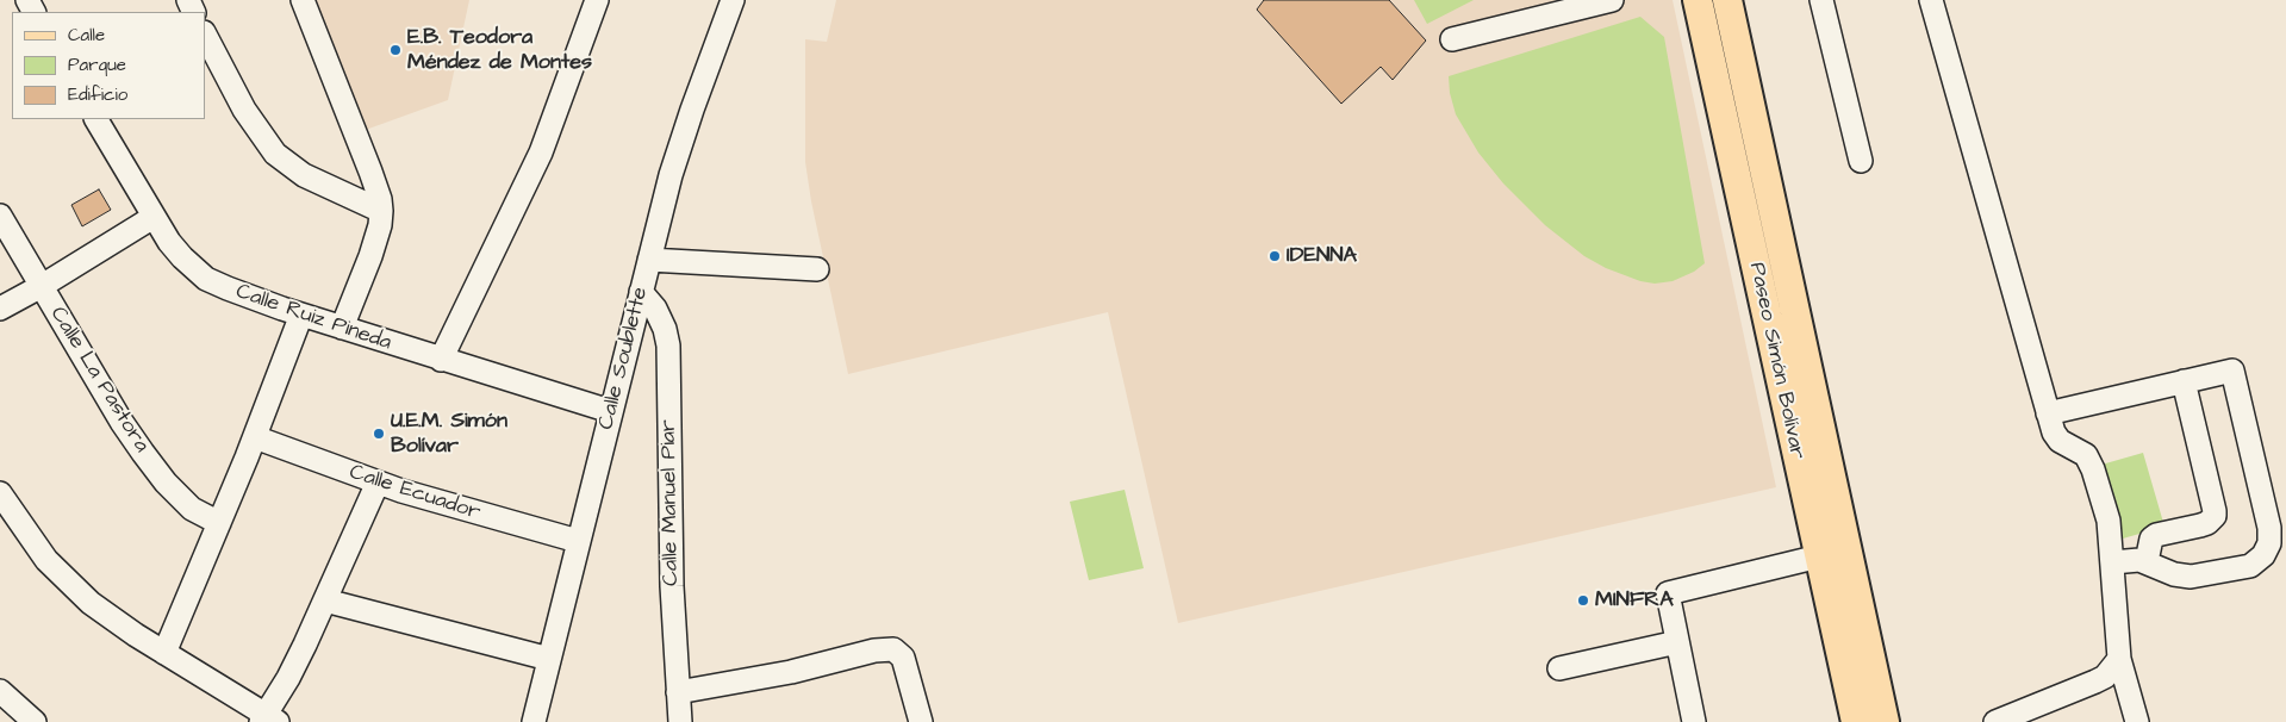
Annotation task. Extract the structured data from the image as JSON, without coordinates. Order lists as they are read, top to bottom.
{
  "streets": {
    "main road": ["Paseo Simón Bolívar"],
    "street": [
      "Calle Ruiz Pineda",
      "Calle Soublette",
      "Calle La Pastora",
      "Calle Ecuador",
      "Calle Manuel Piar"
    ]
  },
  "crossings": [
    ["Calle Ruiz Pineda", "Calle Soublette"],
    ["Calle Soublette", "Calle Ecuador"],
    ["Calle Soublette", "Calle Manuel Piar"]
  ],
  "places": [
    "E.B. Teodora Méndez de Montes",
    "IDENNA",
    "U.E.M. Simón Bolívar",
    "MINFRA"
  ],
  "legend": ["Calle", "Parque", "Edificio"]
}
